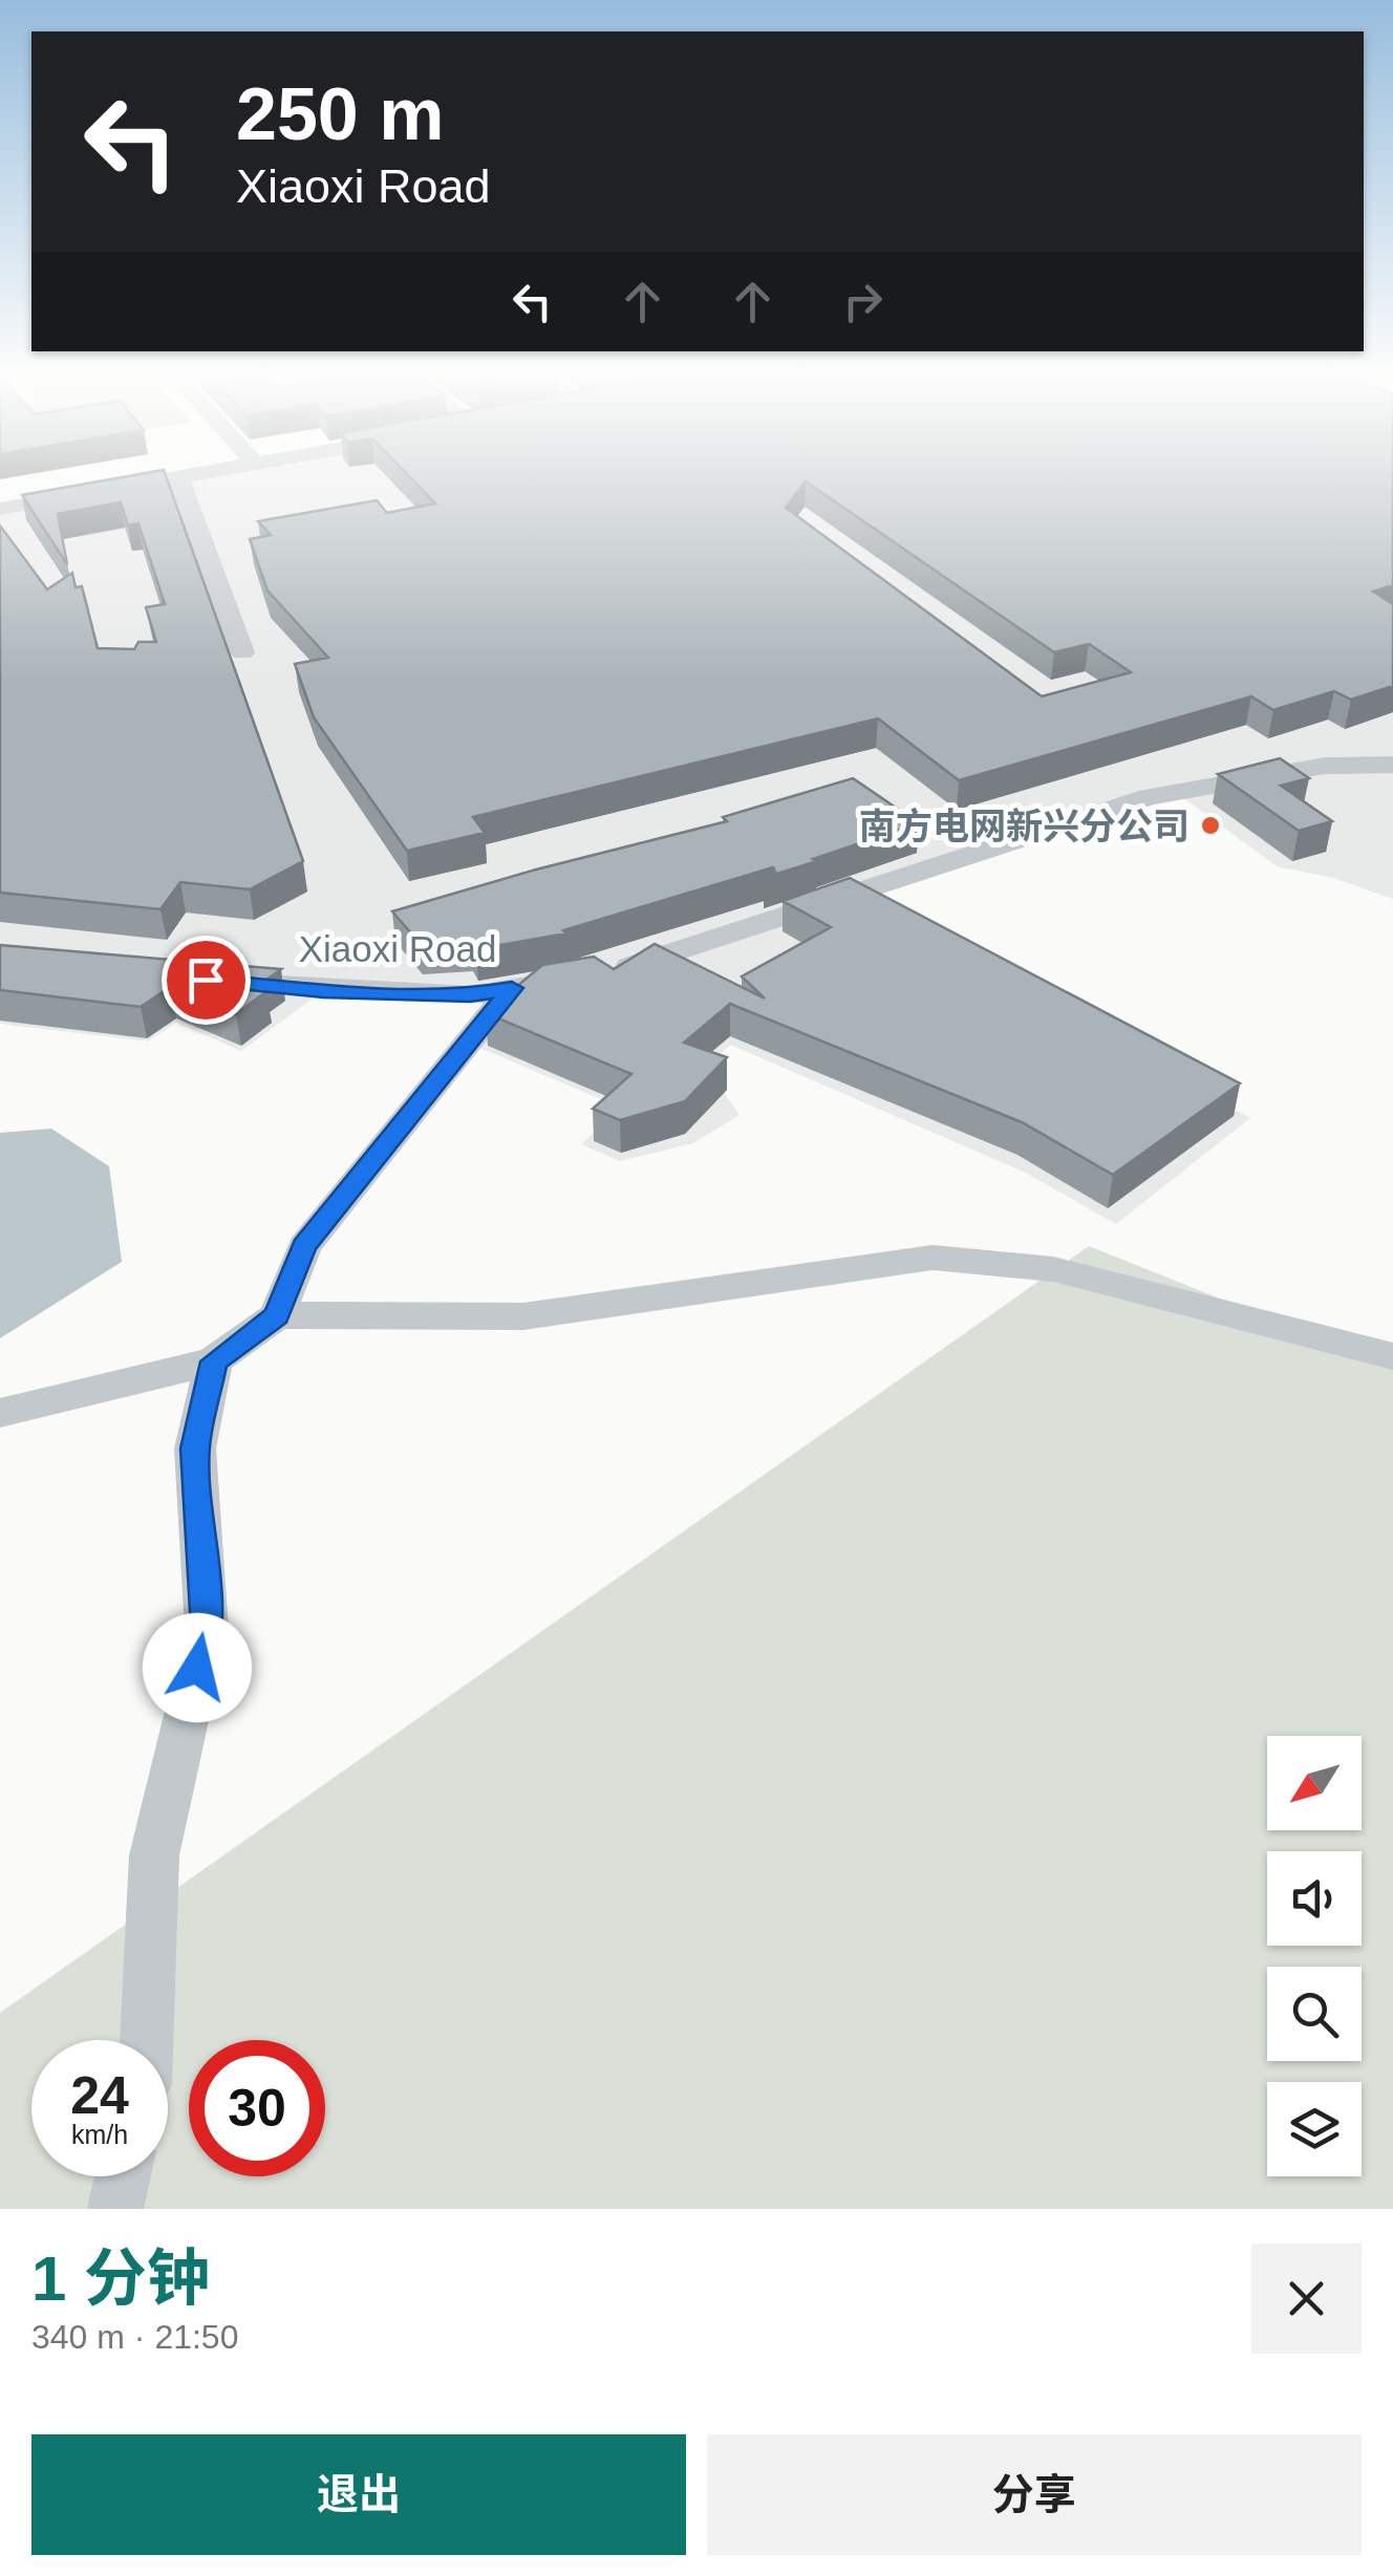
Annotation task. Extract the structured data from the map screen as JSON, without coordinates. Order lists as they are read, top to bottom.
{
  "streets": {
    "street": ["Xiaoxi Road"]
  },
  "places": ["南方电网新兴分公司"],
  "north": "bottom left",
  "page": {
    "turn": ["250 m", "Xiaoxi Road"],
    "speed": "24 km/h",
    "limit": "30",
    "heading": ["1 分钟", "340 m · 21:50"],
    "buttons": ["退出", "分享"]
  }
}
